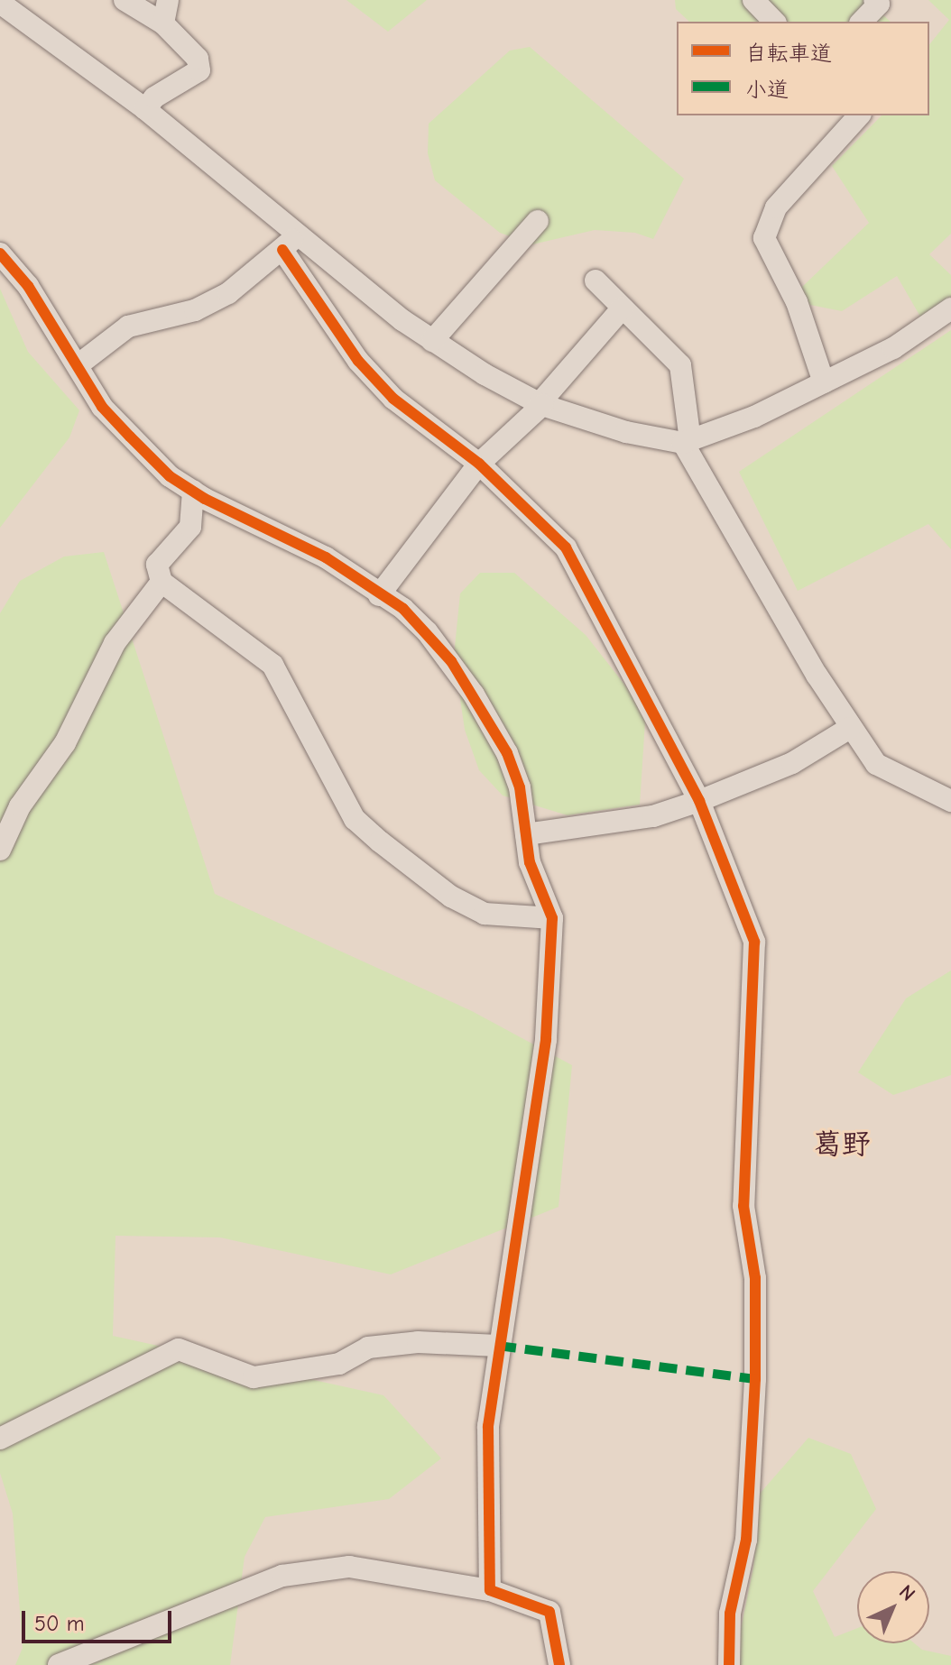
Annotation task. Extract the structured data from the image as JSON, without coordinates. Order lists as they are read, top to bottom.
{
  "districts": ["葛野"],
  "legend": ["自転車道", "小道"],
  "scale_bar": "50 m",
  "north": "top right"
}
